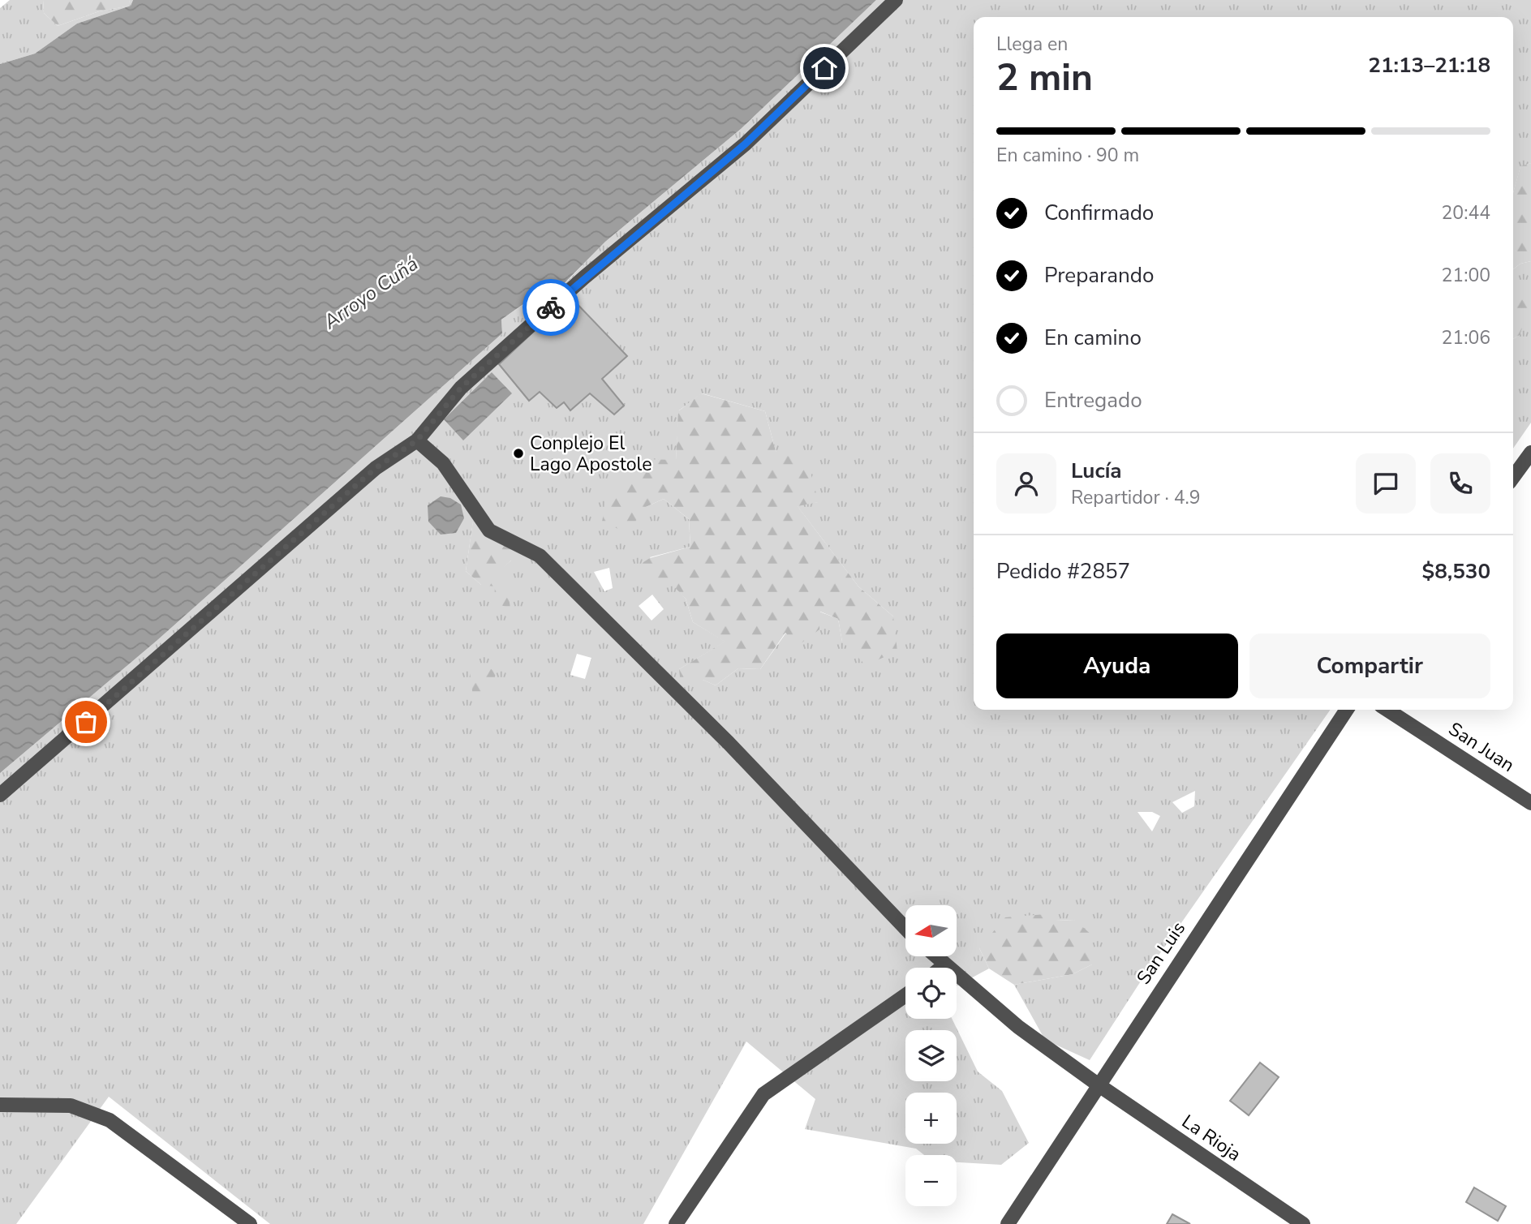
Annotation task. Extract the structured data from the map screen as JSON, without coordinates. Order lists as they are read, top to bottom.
{
  "streets": {
    "street": ["San Juan", "San Luis", "La Rioja"]
  },
  "crossings": [
    ["San Luis", "La Rioja"]
  ],
  "water": ["Arroyo Cuñá"],
  "places": ["Conplejo El Lago Apostole"],
  "north": "left",
  "page": {
    "heading": ["2 min", "Llega en", "21:13–21:18"],
    "panel": [
      "Lucía",
      "Repartidor · 4.9",
      "Pedido #2857",
      "$8,530"
    ],
    "bar": "En camino · 90 m",
    "list": [
      ["Confirmado", "20:44"],
      ["Preparando", "21:00"],
      ["En camino", "21:06"],
      "Entregado"
    ],
    "buttons": ["Ayuda", "Compartir"],
    "map_buttons": ["+", "−"]
  }
}
